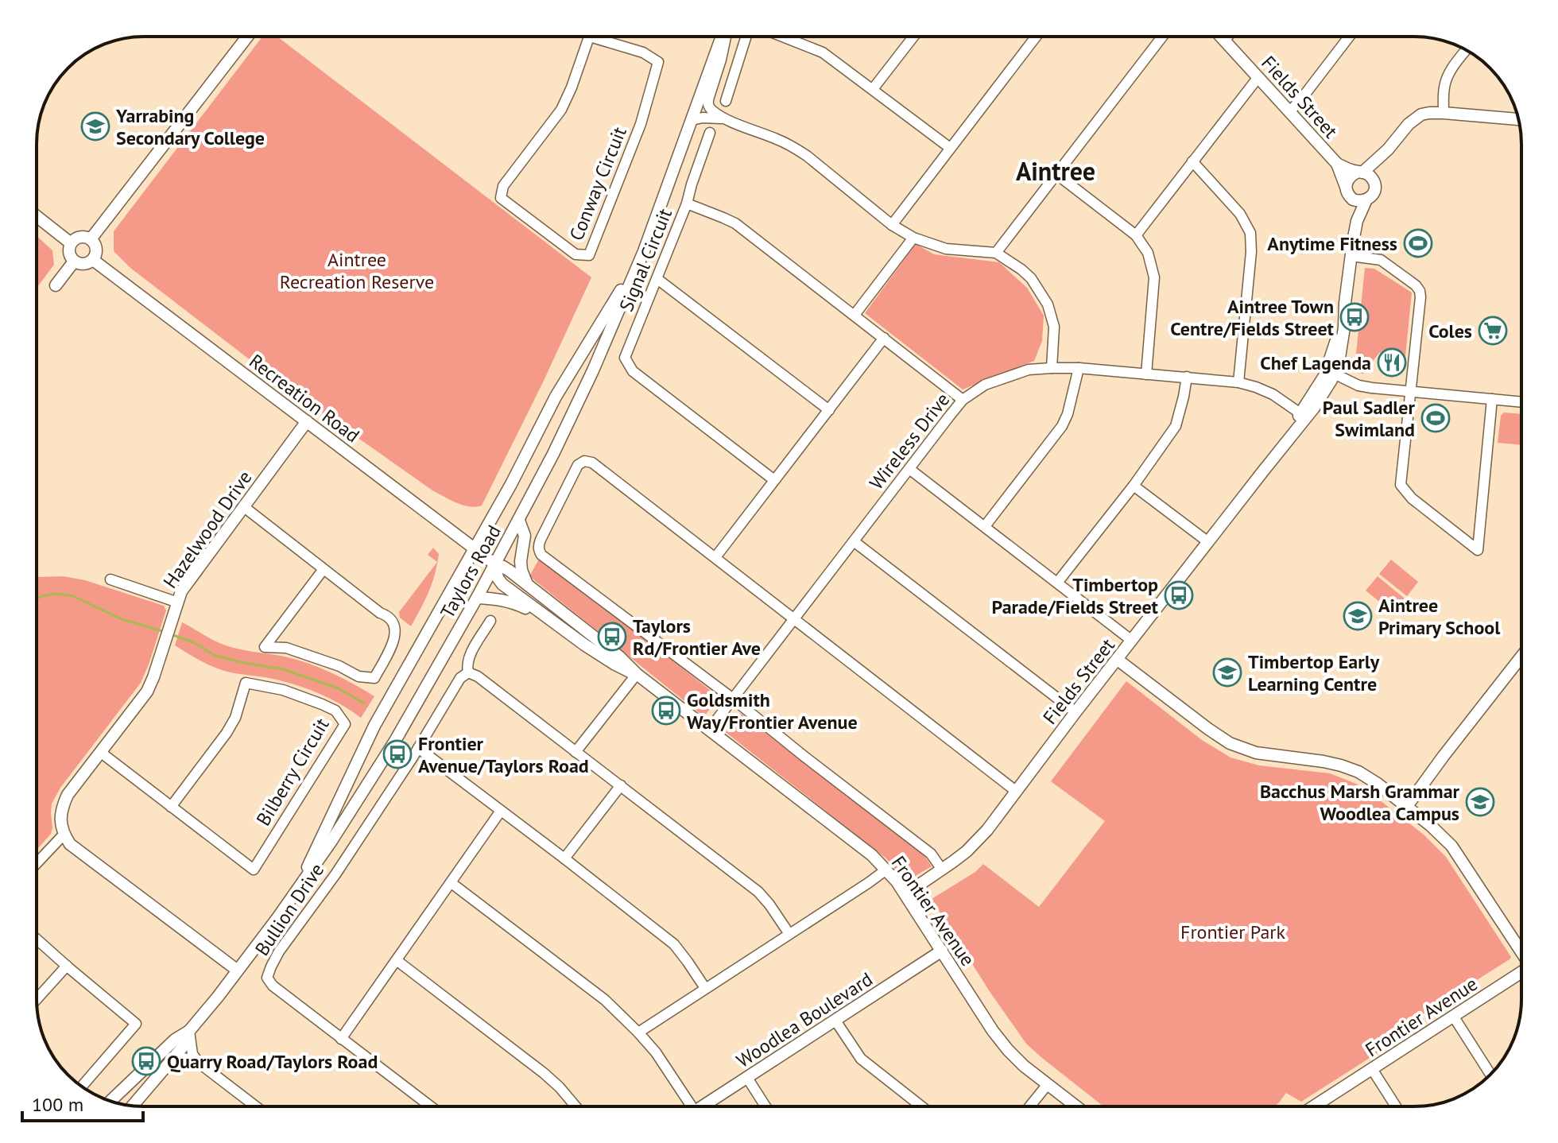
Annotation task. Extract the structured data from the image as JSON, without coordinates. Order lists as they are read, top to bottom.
{
  "streets": {
    "street": [
      "Fields Street",
      "Conway Circuit",
      "Signal Circuit",
      "Recreation Road",
      "Wireless Drive",
      "Hazelwood Drive",
      "Taylors Road",
      "Bilberry Circuit",
      "Bullion Drive",
      "Frontier Avenue",
      "Woodlea Boulevard"
    ]
  },
  "crossings": [
    ["Fields Street", "Wireless Drive"],
    ["Fields Street", "Frontier Avenue"],
    ["Signal Circuit", "Wireless Drive"],
    ["Recreation Road", "Hazelwood Drive"],
    ["Recreation Road", "Taylors Road"],
    ["Recreation Road", "Frontier Avenue"],
    ["Wireless Drive", "Frontier Avenue"],
    ["Hazelwood Drive", "Bilberry Circuit"],
    ["Taylors Road", "Frontier Avenue"],
    ["Frontier Avenue", "Woodlea Boulevard"]
  ],
  "districts": ["Aintree"],
  "parks": ["Aintree Recreation Reserve", "Frontier Park"],
  "places": {
    "school or university": [
      "Yarrabing Secondary College",
      "Aintree Primary School",
      "Timbertop Early Learning Centre",
      "Bacchus Marsh Grammar Woodlea Campus"
    ],
    "sports": ["Anytime Fitness", "Paul Sadler Swimland"],
    "bus stop": [
      "Aintree Town Centre/Fields Street",
      "Timbertop Parade/Fields Street",
      "Taylors Rd/Frontier Ave",
      "Goldsmith Way/Frontier Avenue",
      "Frontier Avenue/Taylors Road",
      "Quarry Road/Taylors Road"
    ],
    "supermarket": ["Coles"],
    "restaurant": ["Chef Lagenda"]
  },
  "scale_bar": "100 m"
}
